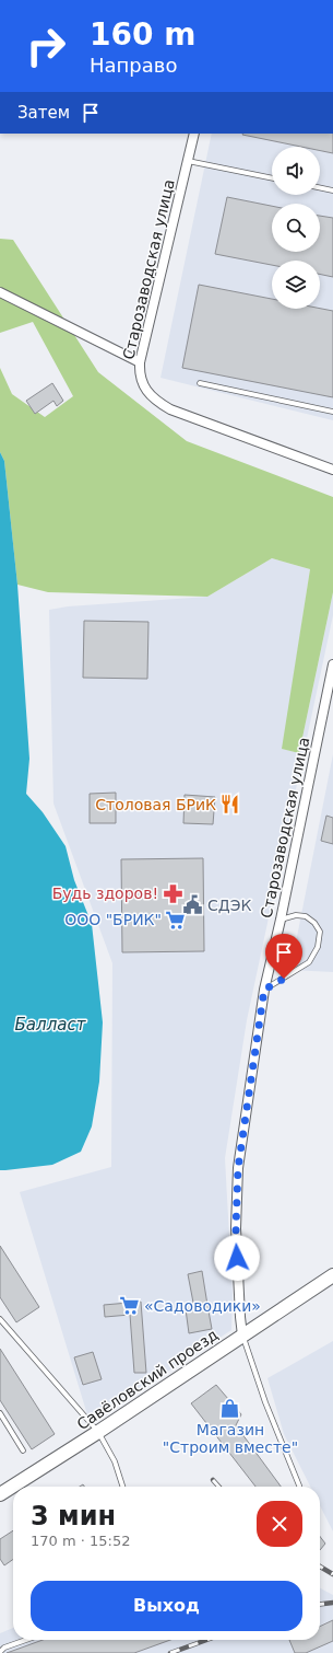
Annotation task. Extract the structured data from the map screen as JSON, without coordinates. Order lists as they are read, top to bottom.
{
  "streets": {
    "main road": ["Савёловский проезд"],
    "street": ["Старозаводская улица"]
  },
  "crossings": [
    ["Старозаводская улица", "Савёловский проезд"]
  ],
  "water": ["Балласт"],
  "places": {
    "restaurant": ["Столовая БРиК"],
    "pharmacy": ["Будь здоров!"],
    "public building": ["СДЭК"],
    "supermarket": ["ООО \"БРИК\"", "«Садоводики»"],
    "shop": ["Магазин \"Строим вместе\""]
  },
  "page": {
    "turn": ["160 m", "Направо"],
    "then": "Затем",
    "heading": ["3 мин", "170 m · 15:52"],
    "buttons": "Выход"
  }
}
